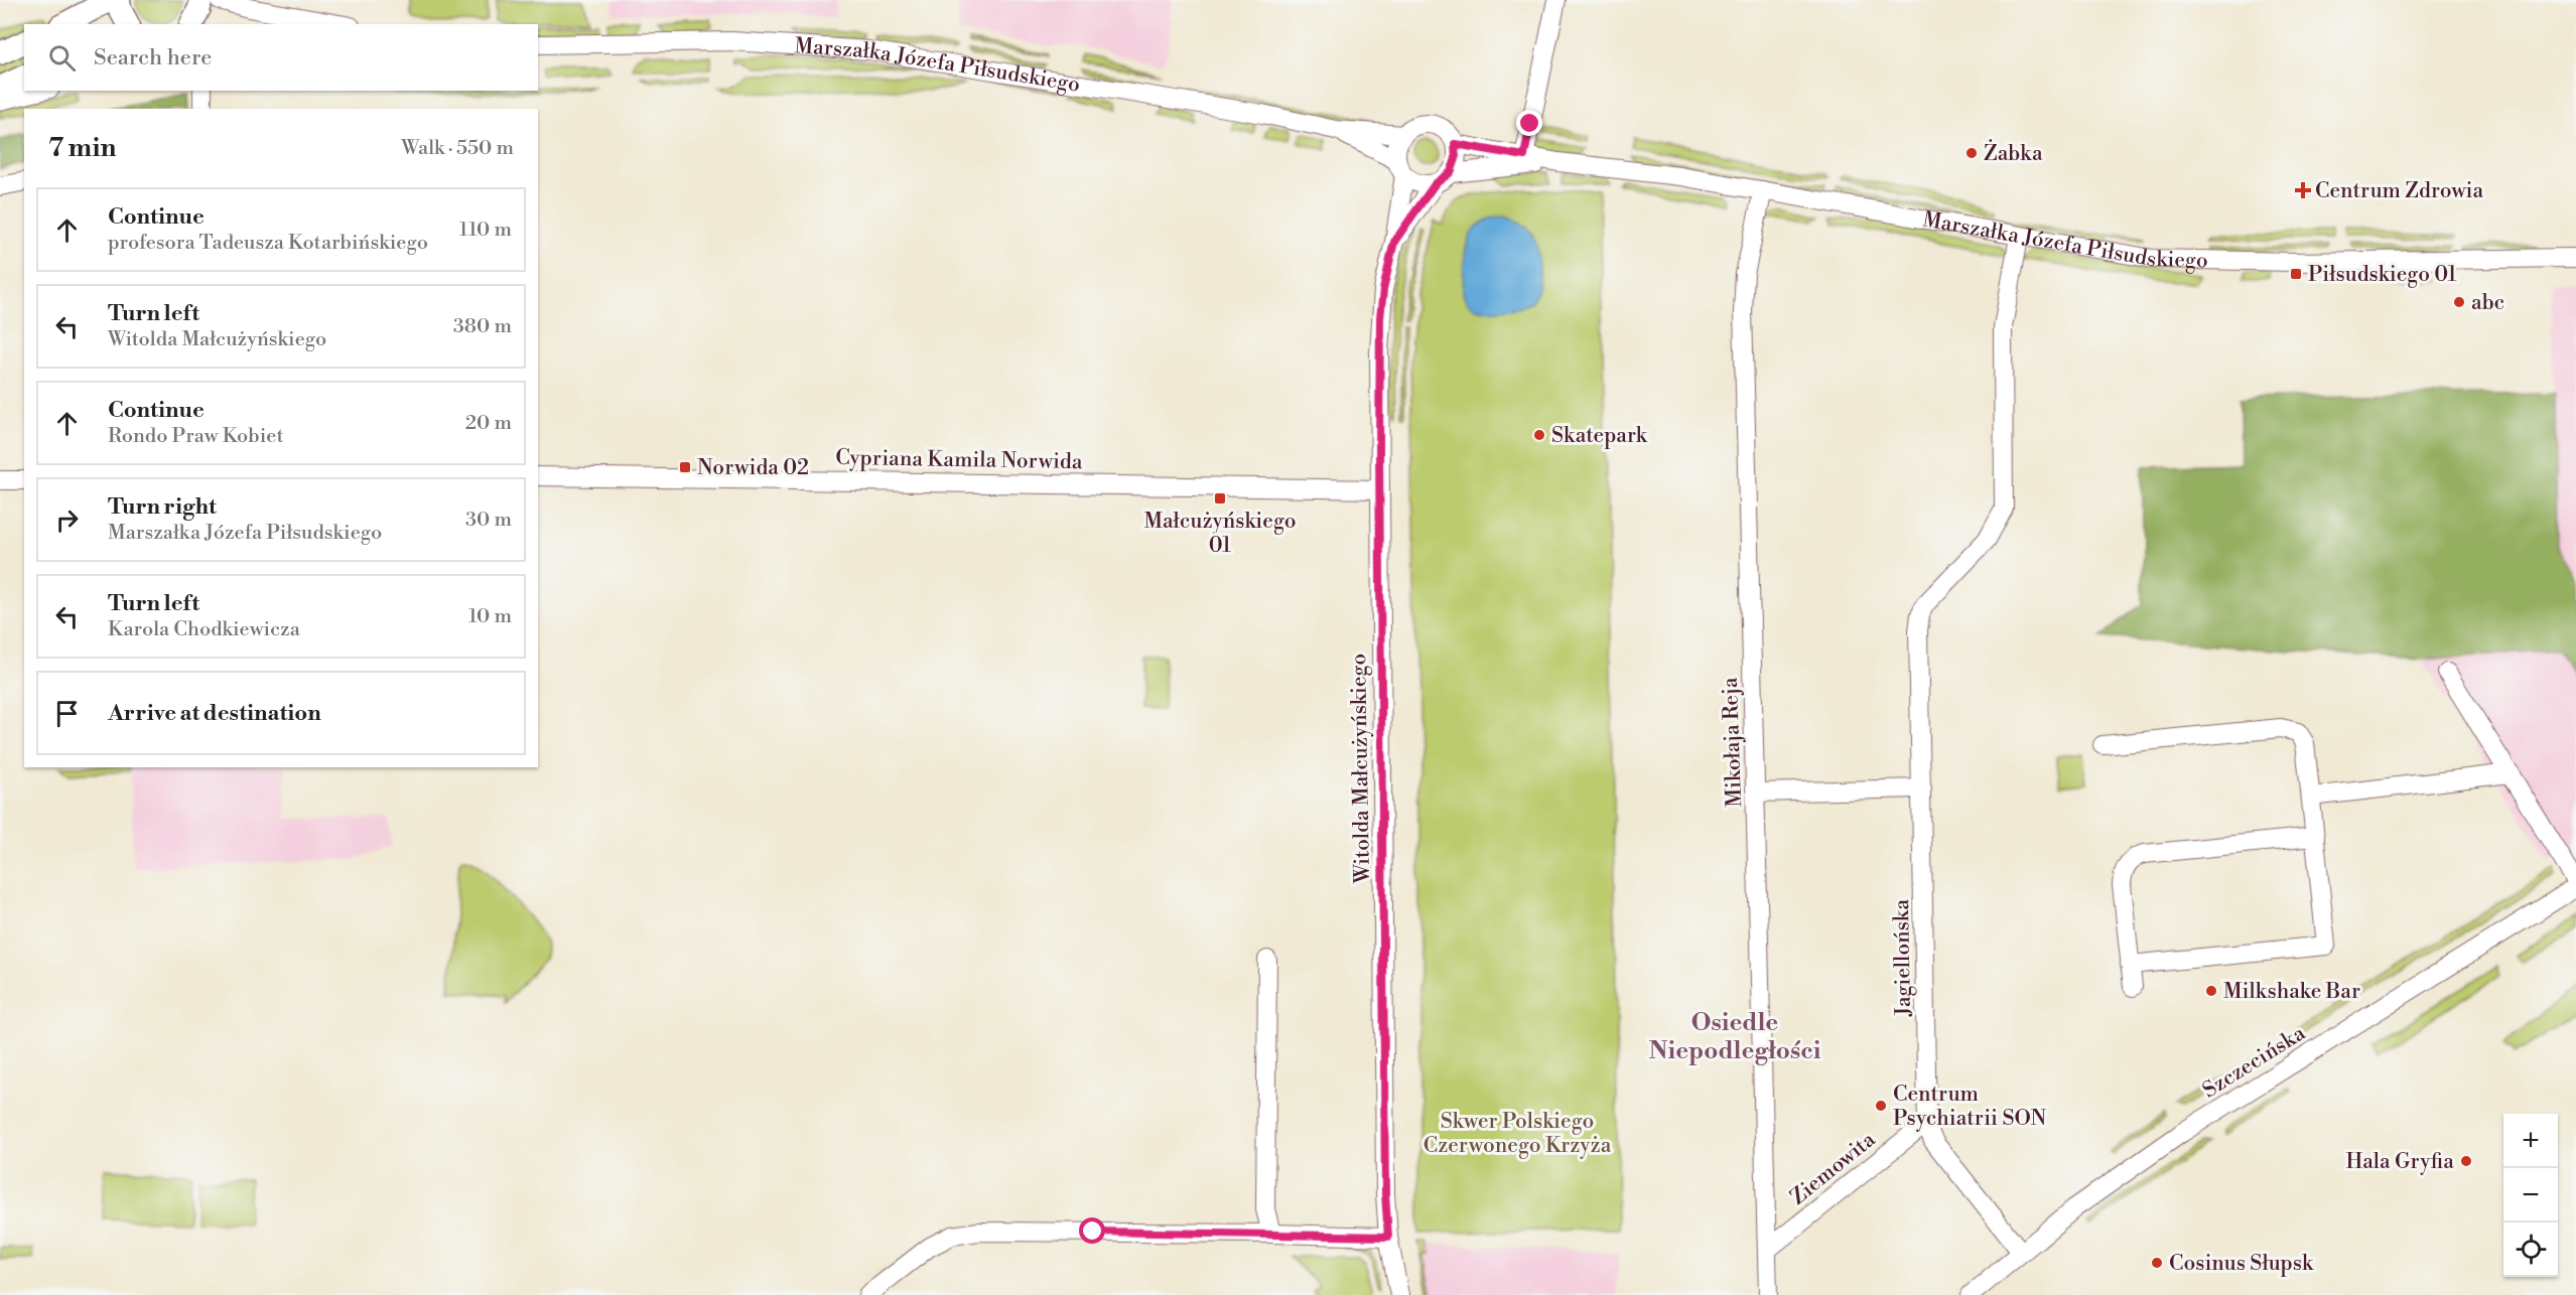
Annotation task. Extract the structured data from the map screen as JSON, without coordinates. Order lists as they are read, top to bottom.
{
  "streets": {
    "street": [
      "Marszałka Józefa Piłsudskiego",
      "Cypriana Kamila Norwida",
      "Mikołaja Reja",
      "Witolda Małcużyńskiego",
      "Jagiellońska",
      "Szczecińska",
      "Ziemowita"
    ]
  },
  "crossings": [
    ["Marszałka Józefa Piłsudskiego", "Mikołaja Reja"],
    ["Marszałka Józefa Piłsudskiego", "Witolda Małcużyńskiego"],
    ["Marszałka Józefa Piłsudskiego", "Jagiellońska"],
    ["Cypriana Kamila Norwida", "Witolda Małcużyńskiego"],
    ["Mikołaja Reja", "Ziemowita"],
    ["Jagiellońska", "Szczecińska"],
    ["Jagiellońska", "Ziemowita"]
  ],
  "districts": ["Osiedle Niepodległości"],
  "parks": ["Skwer Polskiego Czerwonego Krzyża"],
  "places": {
    "other": [
      "Żabka",
      "abc",
      "Skatepark",
      "Milkshake Bar",
      "Centrum Psychiatrii SON",
      "Hala Gryfia",
      "Cosinus Słupsk"
    ],
    "health": ["Centrum Zdrowia"],
    "transit": ["Piłsudskiego 01", "Norwida 02", "Małcużyńskiego 01"]
  },
  "page": {
    "search": "Search here",
    "heading": ["7 min", "Walk · 550 m"],
    "list": [
      ["Continue", "profesora Tadeusza Kotarbińskiego", "110 m"],
      ["Turn left", "Witolda Małcużyńskiego", "380 m"],
      ["Continue", "Rondo Praw Kobiet", "20 m"],
      ["Turn right", "Marszałka Józefa Piłsudskiego", "30 m"],
      ["Turn left", "Karola Chodkiewicza", "10 m"],
      "Arrive at destination"
    ],
    "map_buttons": ["+", "−"]
  }
}
